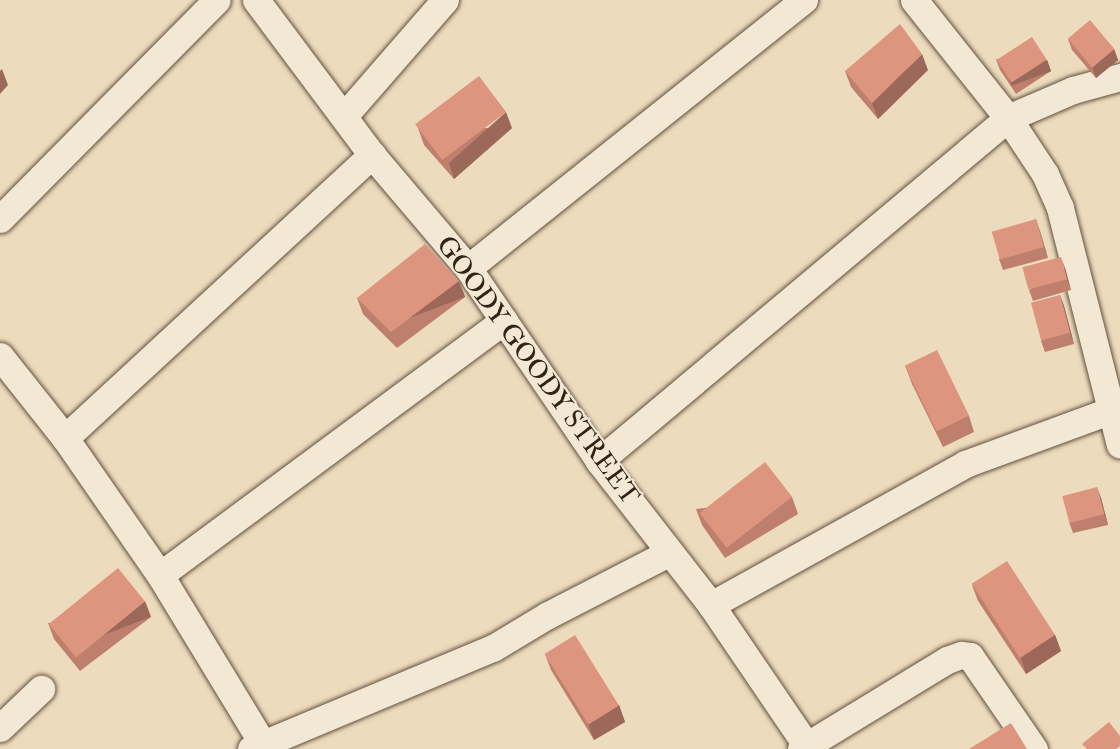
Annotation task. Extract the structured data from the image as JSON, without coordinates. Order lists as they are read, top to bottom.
{
  "streets": {
    "street": ["GOODY GOODY STREET"]
  }
}
